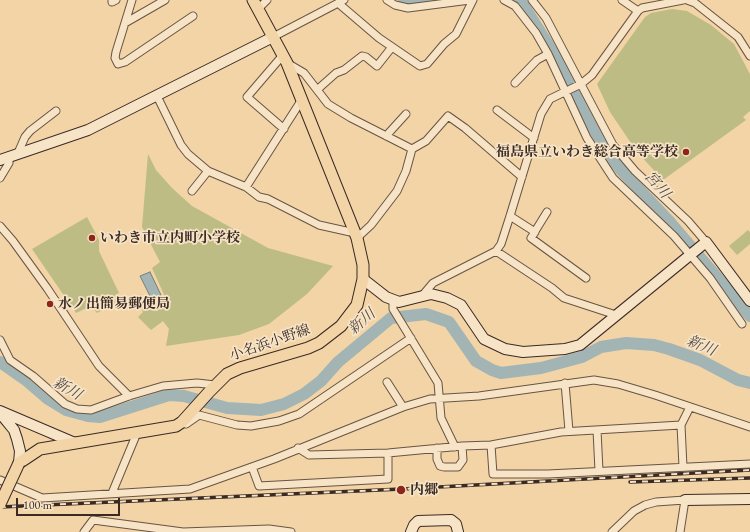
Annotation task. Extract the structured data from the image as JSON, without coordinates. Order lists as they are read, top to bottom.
{
  "streets": {
    "main road": ["小名浜小野線"]
  },
  "water": ["宮川", "新川"],
  "places": [
    "福島県立いわき総合高等学校",
    "いわき市立内町小学校",
    "水ノ出簡易郵便局",
    "内郷"
  ],
  "scale_bar": "100 m"
}
